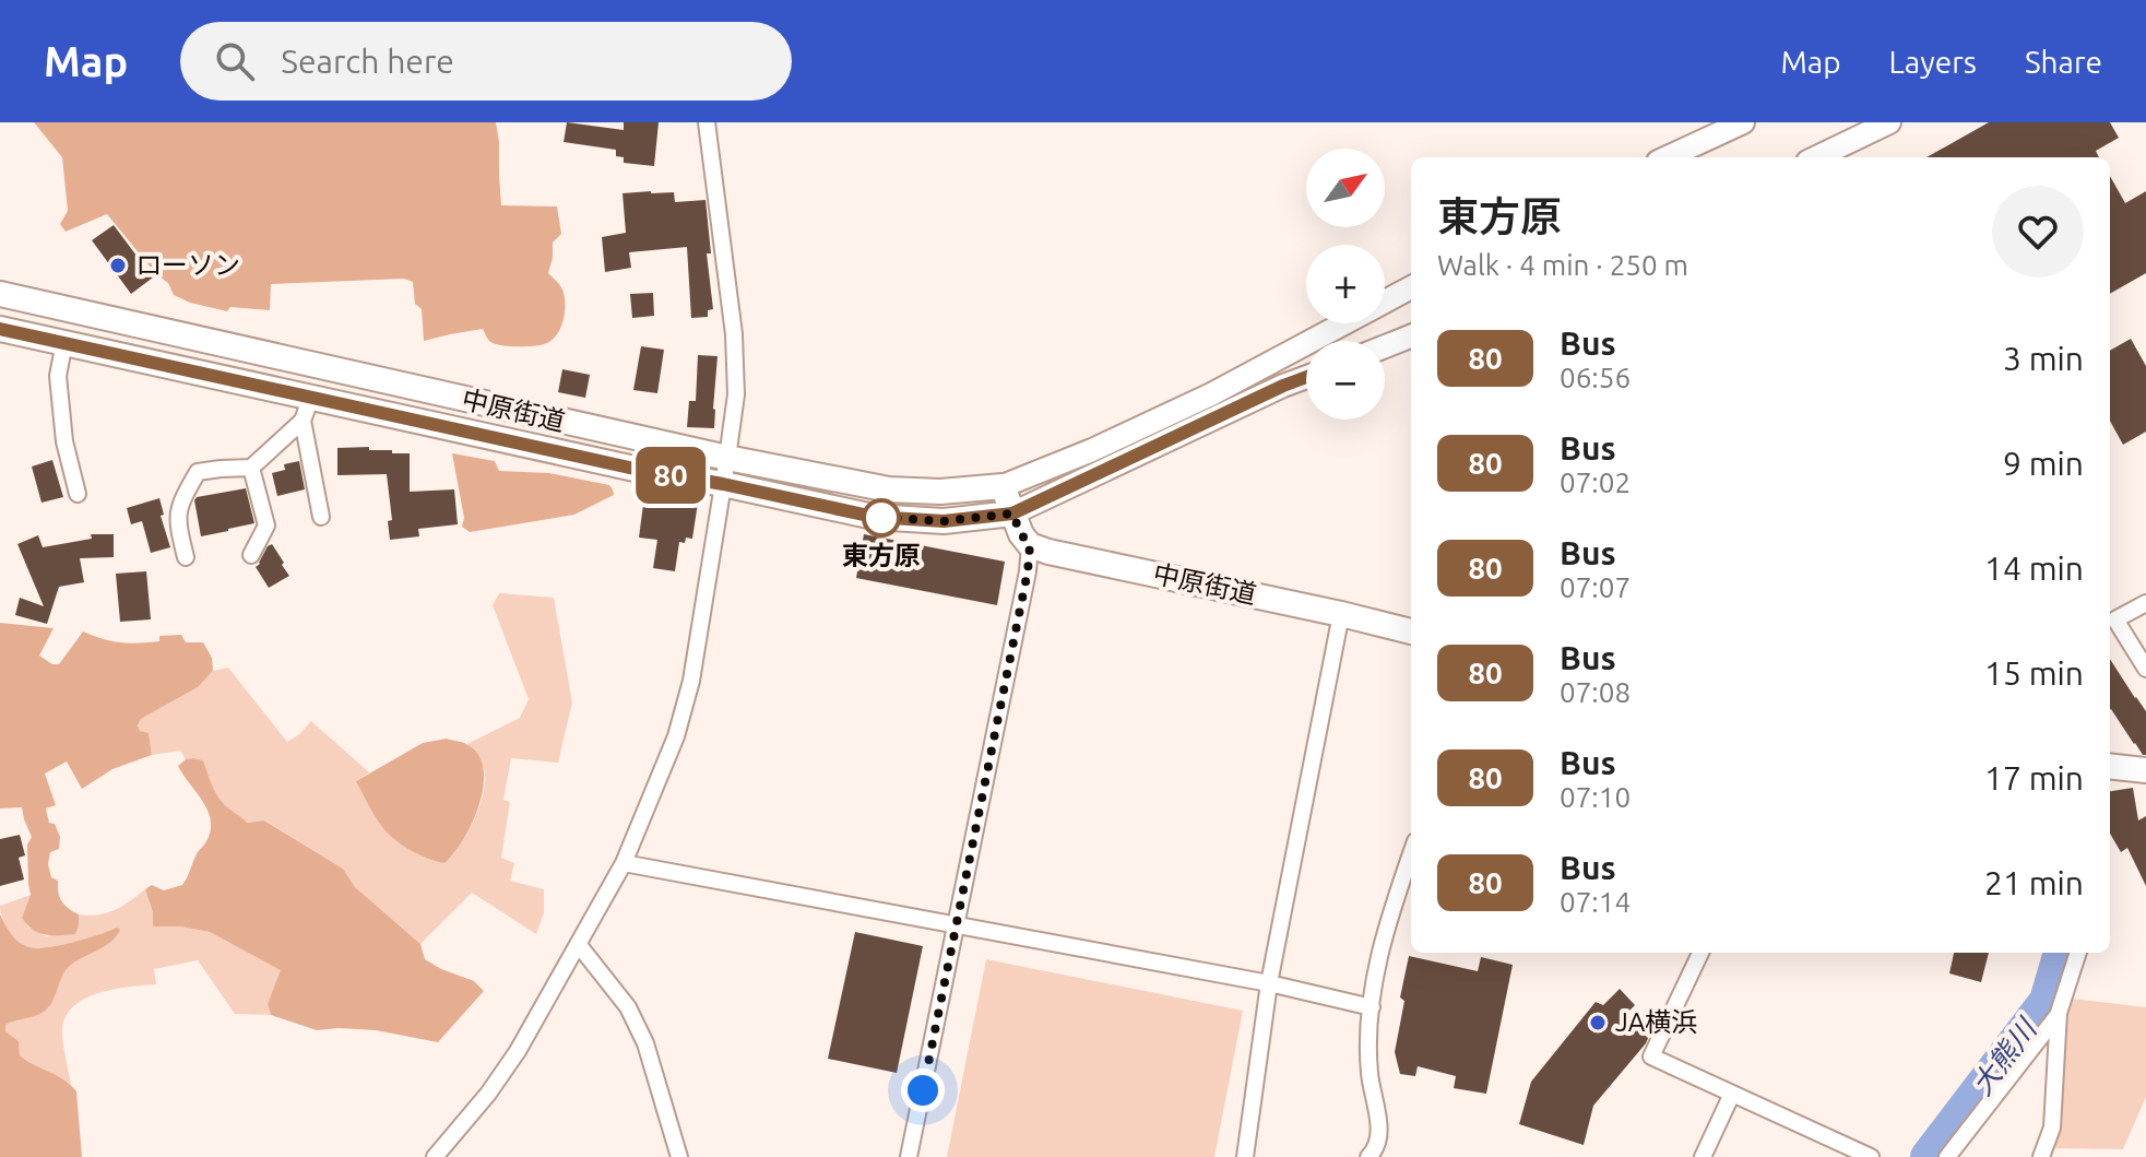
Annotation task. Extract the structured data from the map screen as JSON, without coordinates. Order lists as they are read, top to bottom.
{
  "streets": {
    "main road": ["中原街道"]
  },
  "water": ["大熊川"],
  "places": ["ローソン", "東方原", "JA横浜"],
  "lines": ["bus line 80"],
  "north": "top right",
  "page": {
    "header": "Map",
    "search": "Search here",
    "nav": ["Map", "Layers", "Share"],
    "on_map": "80",
    "map_buttons": ["+", "−"],
    "heading": ["東方原", "Walk · 4 min · 250 m"],
    "list": [
      {
        "mark": "80",
        "name": "Bus",
        "note": "06:56",
        "value": "3 min"
      },
      {
        "mark": "80",
        "name": "Bus",
        "note": "07:02",
        "value": "9 min"
      },
      {
        "mark": "80",
        "name": "Bus",
        "note": "07:07",
        "value": "14 min"
      },
      {
        "mark": "80",
        "name": "Bus",
        "note": "07:08",
        "value": "15 min"
      },
      {
        "mark": "80",
        "name": "Bus",
        "note": "07:10",
        "value": "17 min"
      },
      {
        "mark": "80",
        "name": "Bus",
        "note": "07:14",
        "value": "21 min"
      }
    ]
  }
}
